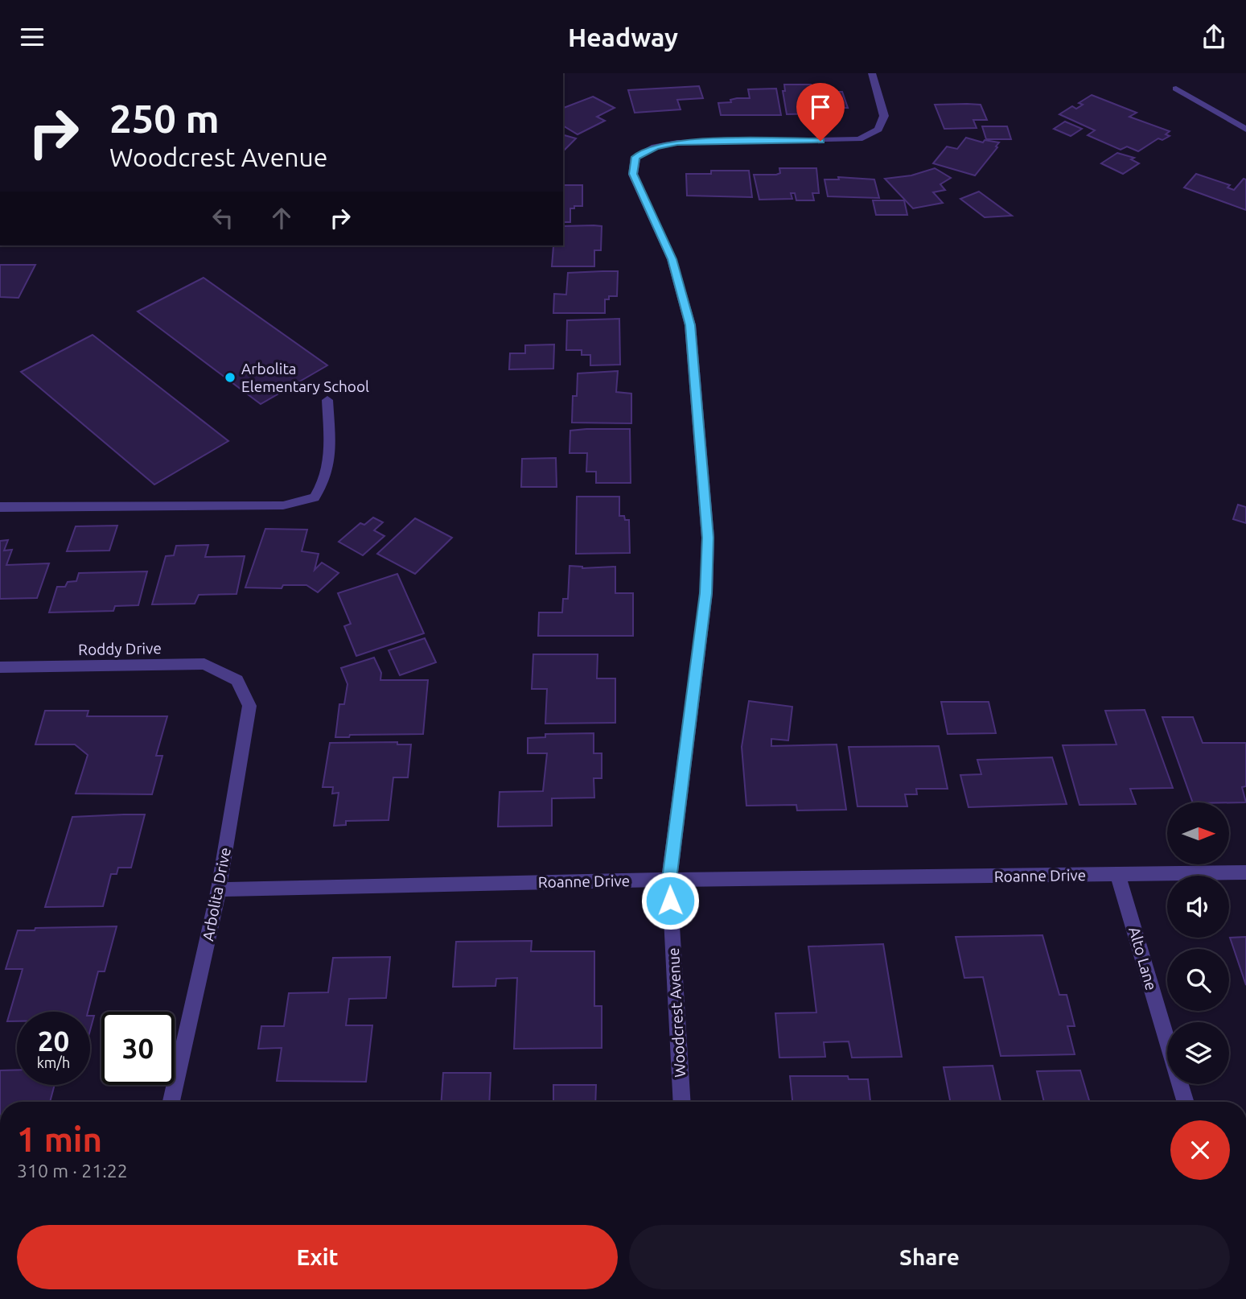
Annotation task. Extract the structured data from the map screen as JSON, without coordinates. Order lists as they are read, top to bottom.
{
  "streets": {
    "street": [
      "Roddy Drive",
      "Roanne Drive",
      "Arbolita Drive",
      "Alto Lane",
      "Woodcrest Avenue"
    ]
  },
  "crossings": [
    ["Roddy Drive", "Arbolita Drive"],
    ["Roanne Drive", "Arbolita Drive"],
    ["Roanne Drive", "Alto Lane"],
    ["Roanne Drive", "Woodcrest Avenue"]
  ],
  "places": ["Arbolita Elementary School"],
  "north": "right",
  "page": {
    "header": "Headway",
    "turn": ["250 m", "Woodcrest Avenue"],
    "speed": "20 km/h",
    "limit": "30",
    "heading": ["1 min", "310 m · 21:22"],
    "buttons": ["Exit", "Share"]
  }
}
